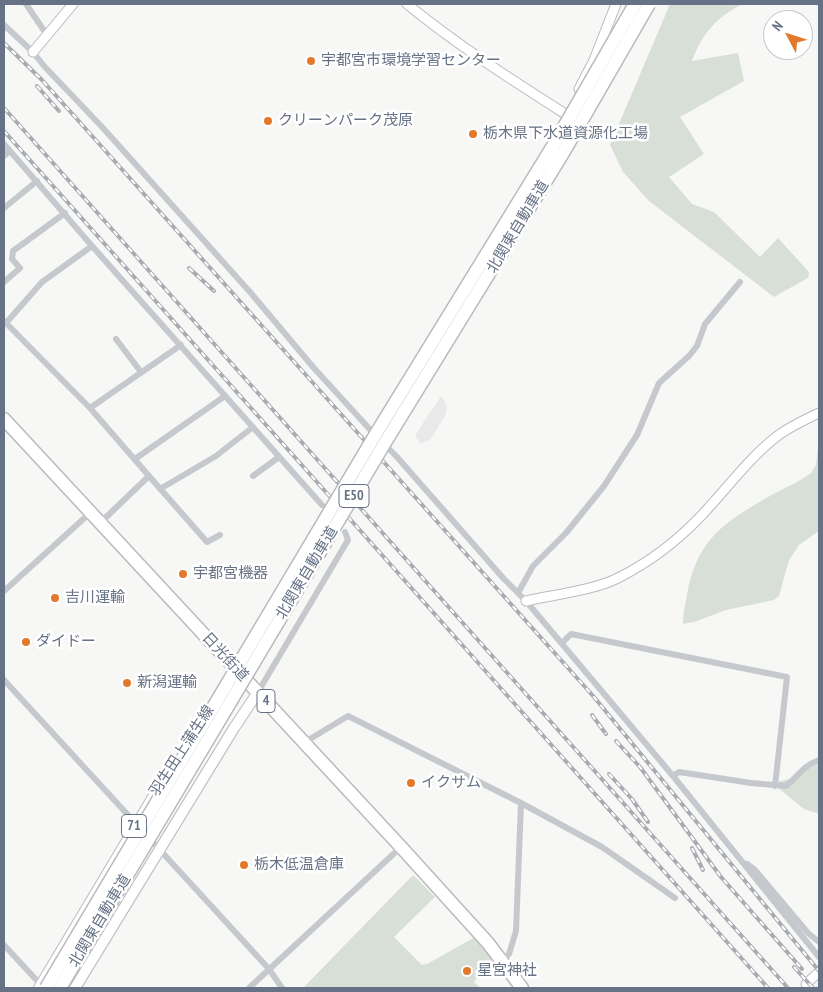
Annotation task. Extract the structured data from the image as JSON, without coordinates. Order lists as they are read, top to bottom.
{
  "streets": {
    "highway": [
      "北関東自動車道",
      "E50",
      "日光街道",
      "4"
    ],
    "main road": ["羽生田上蒲生線", "71"]
  },
  "crossings": [
    ["北関東自動車道", "羽生田上蒲生線"],
    ["日光街道", "羽生田上蒲生線"]
  ],
  "places": [
    "宇都宮市環境学習センター",
    "クリーンパーク茂原",
    "栃木県下水道資源化工場",
    "宇都宮機器",
    "吉川運輸",
    "ダイドー",
    "新潟運輸",
    "イクサム",
    "栃木低温倉庫",
    "星宮神社"
  ],
  "north": "top left"
}
